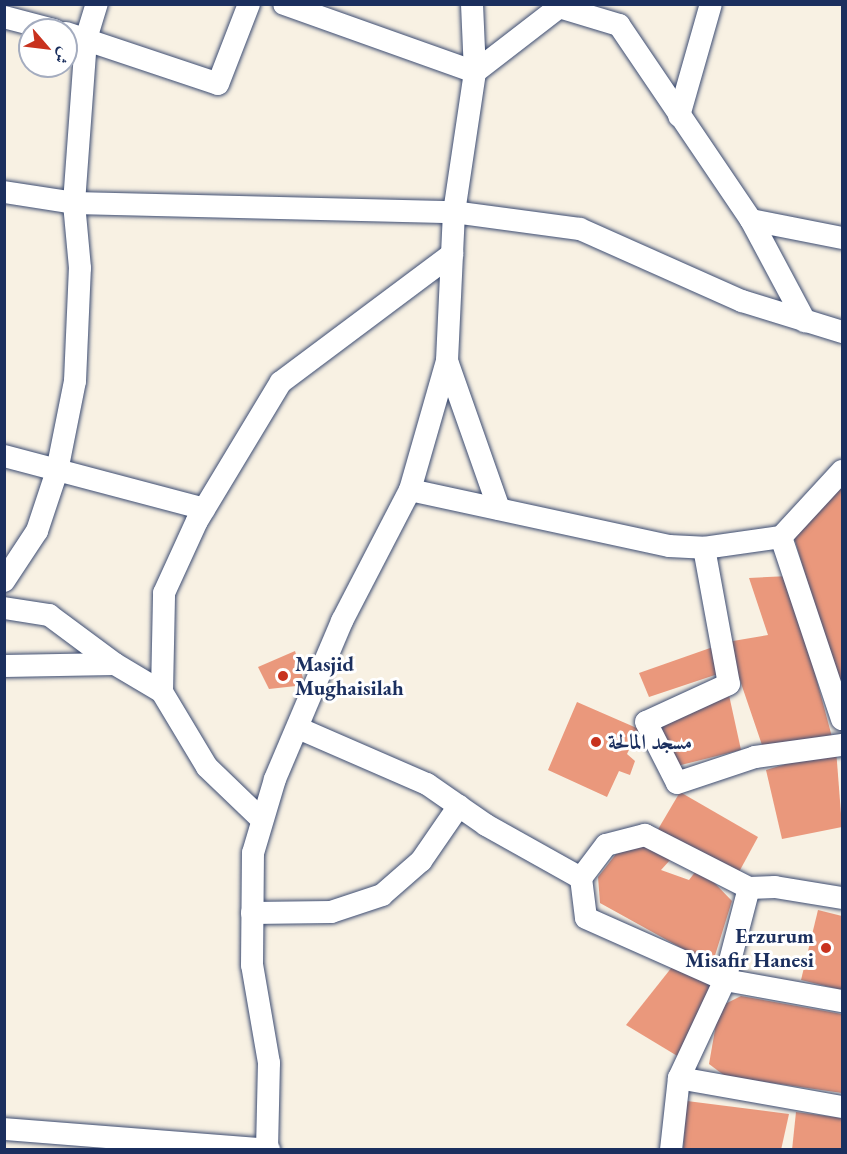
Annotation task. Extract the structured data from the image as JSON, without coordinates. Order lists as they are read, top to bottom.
{
  "places": ["Masjid Mughaisilah", "مسجد المالحة", "Erzurum Misafir Hanesi"],
  "north": "bottom right"
}
